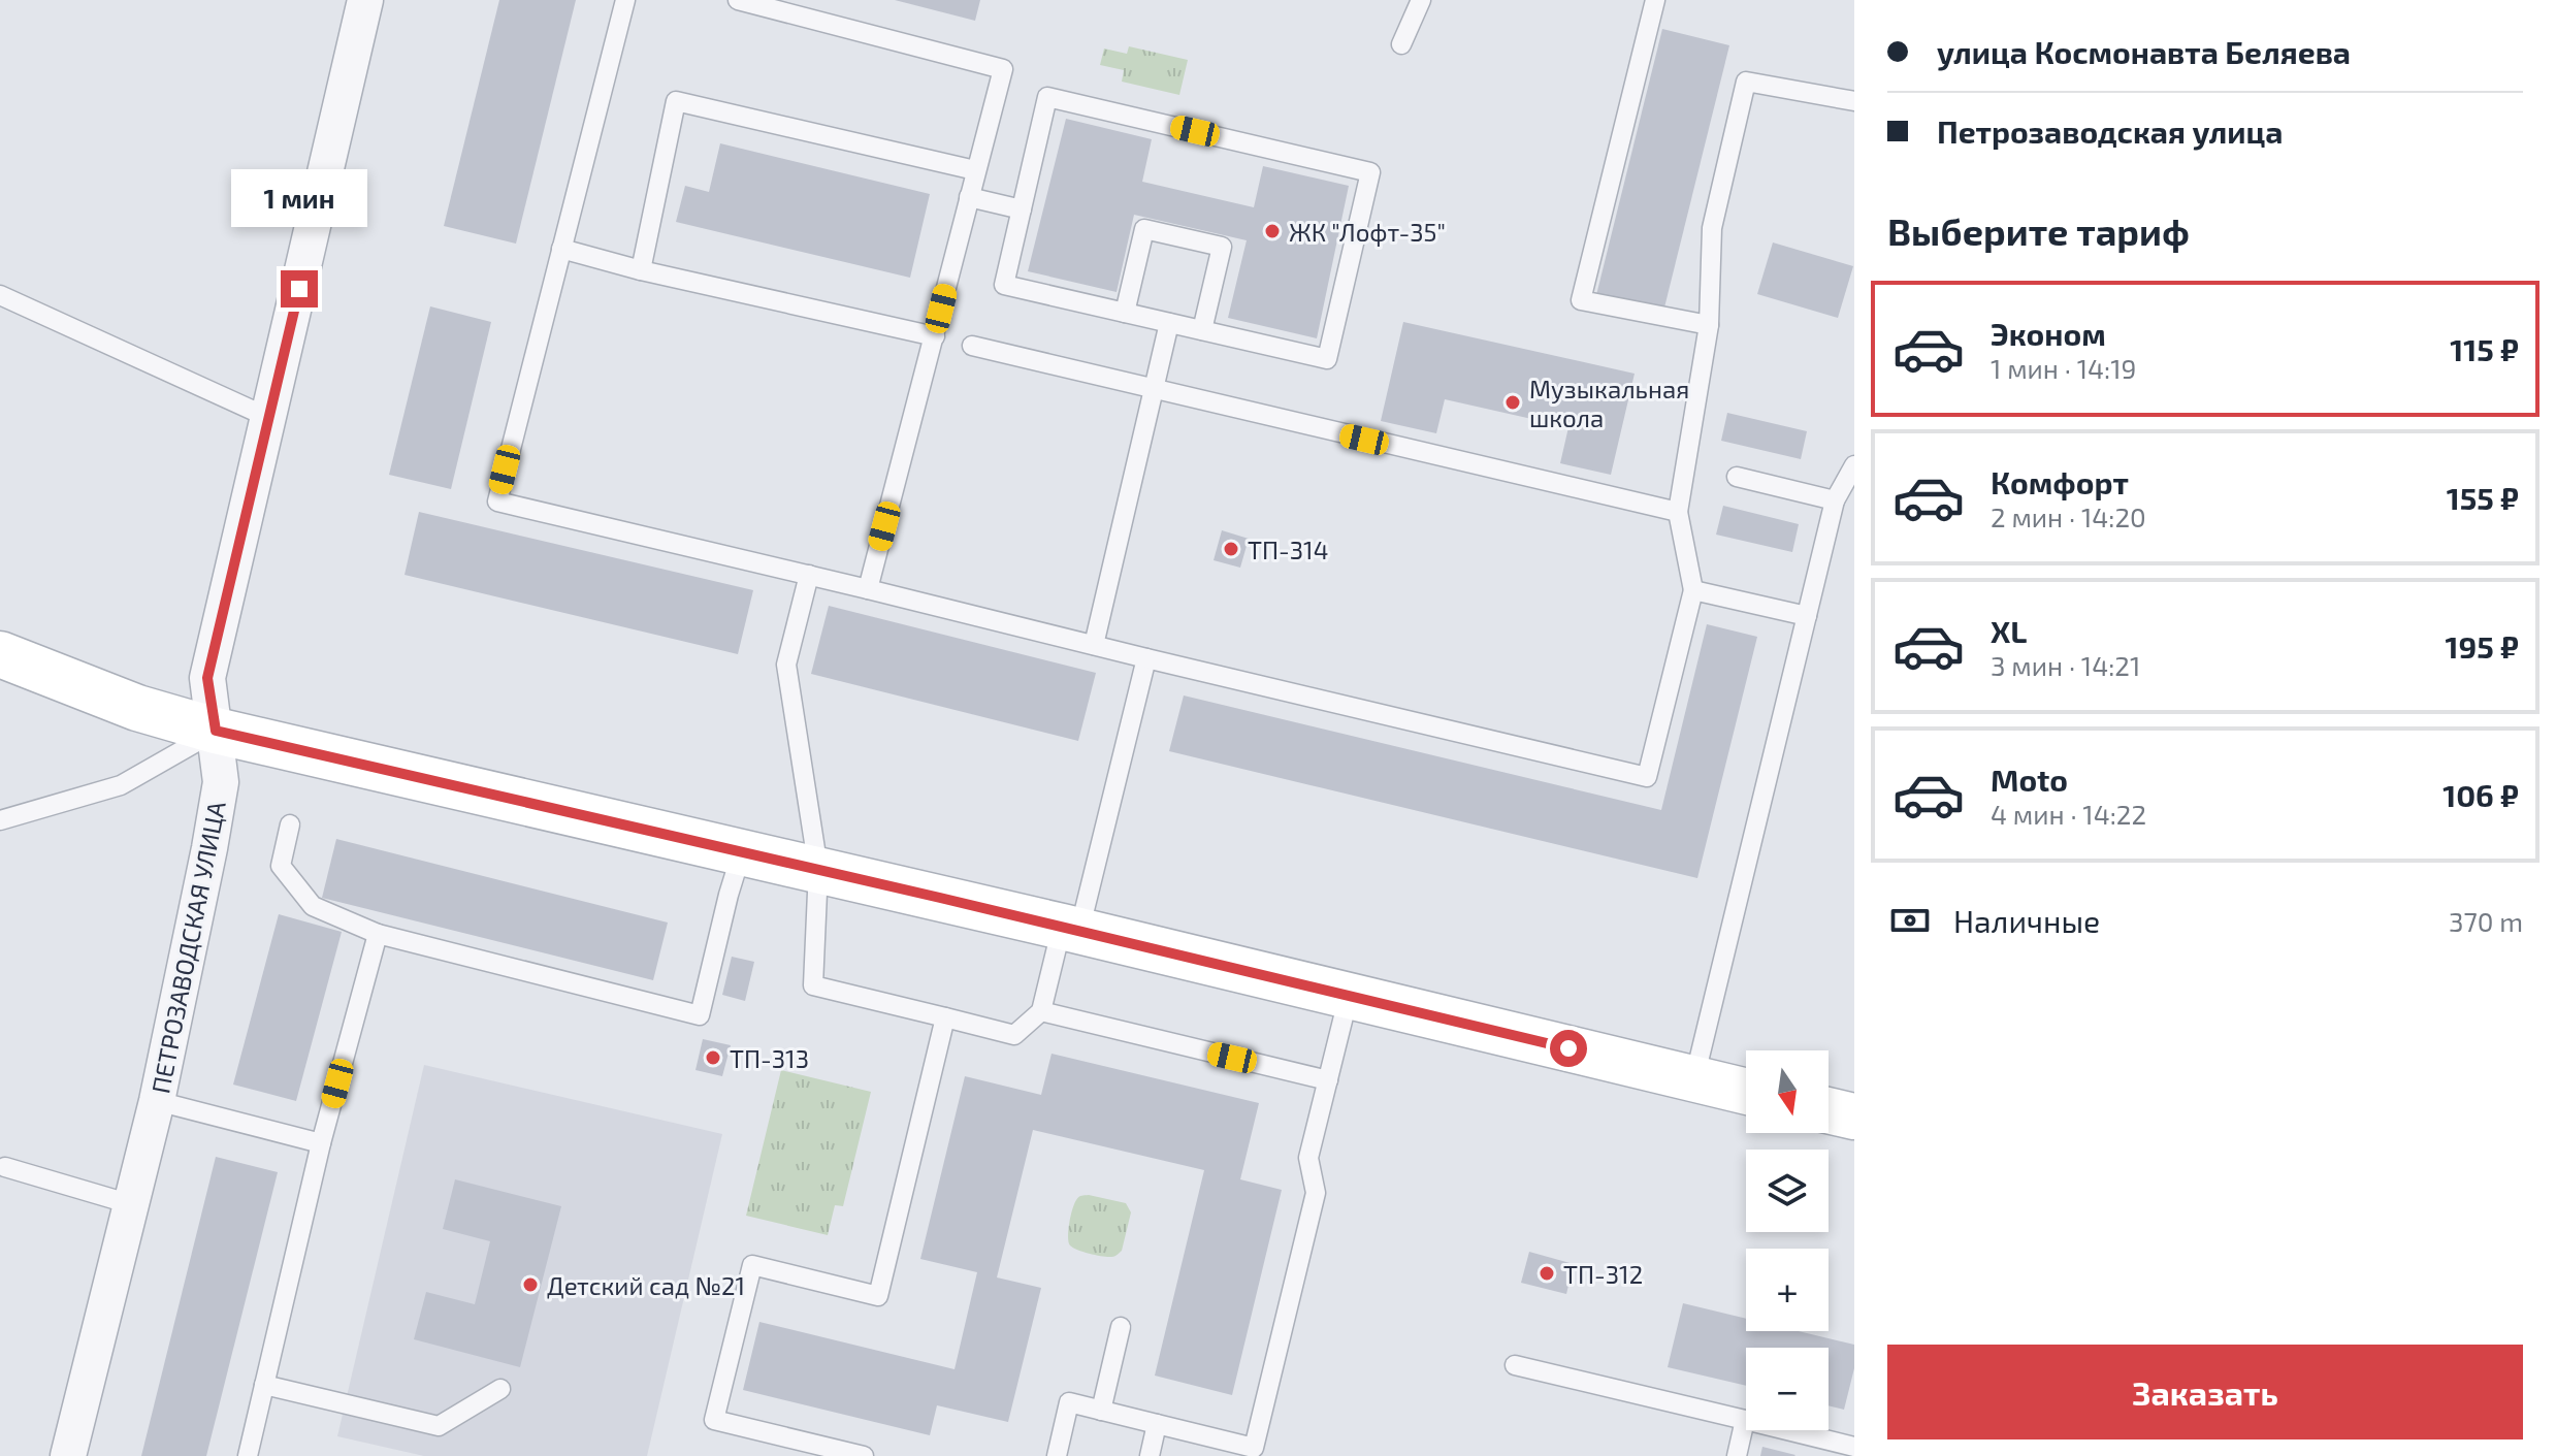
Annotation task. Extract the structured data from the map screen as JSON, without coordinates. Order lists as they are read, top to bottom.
{
  "streets": {
    "street": ["ПЕТРОЗАВОДСКАЯ УЛИЦА"]
  },
  "places": [
    "ЖК \"Лофт-35\"",
    "Музыкальная школа",
    "ТП-314",
    "ТП-313",
    "ТП-312",
    "Детский сад №21"
  ],
  "north": "bottom",
  "page": {
    "banner": ["улица Космонавта Беляева", "Петрозаводская улица"],
    "bubble": "1 мин",
    "heading": "Выберите тариф",
    "list": [
      {
        "name": "Эконом",
        "note": "1 мин · 14:19",
        "value": "115 ₽"
      },
      {
        "name": "Комфорт",
        "note": "2 мин · 14:20",
        "value": "155 ₽"
      },
      {
        "name": "XL",
        "note": "3 мин · 14:21",
        "value": "195 ₽"
      },
      {
        "name": "Moto",
        "note": "4 мин · 14:22",
        "value": "106 ₽"
      }
    ],
    "pay": ["Наличные", "370 m"],
    "map_buttons": ["+", "−"],
    "buttons": "Заказать"
  }
}
